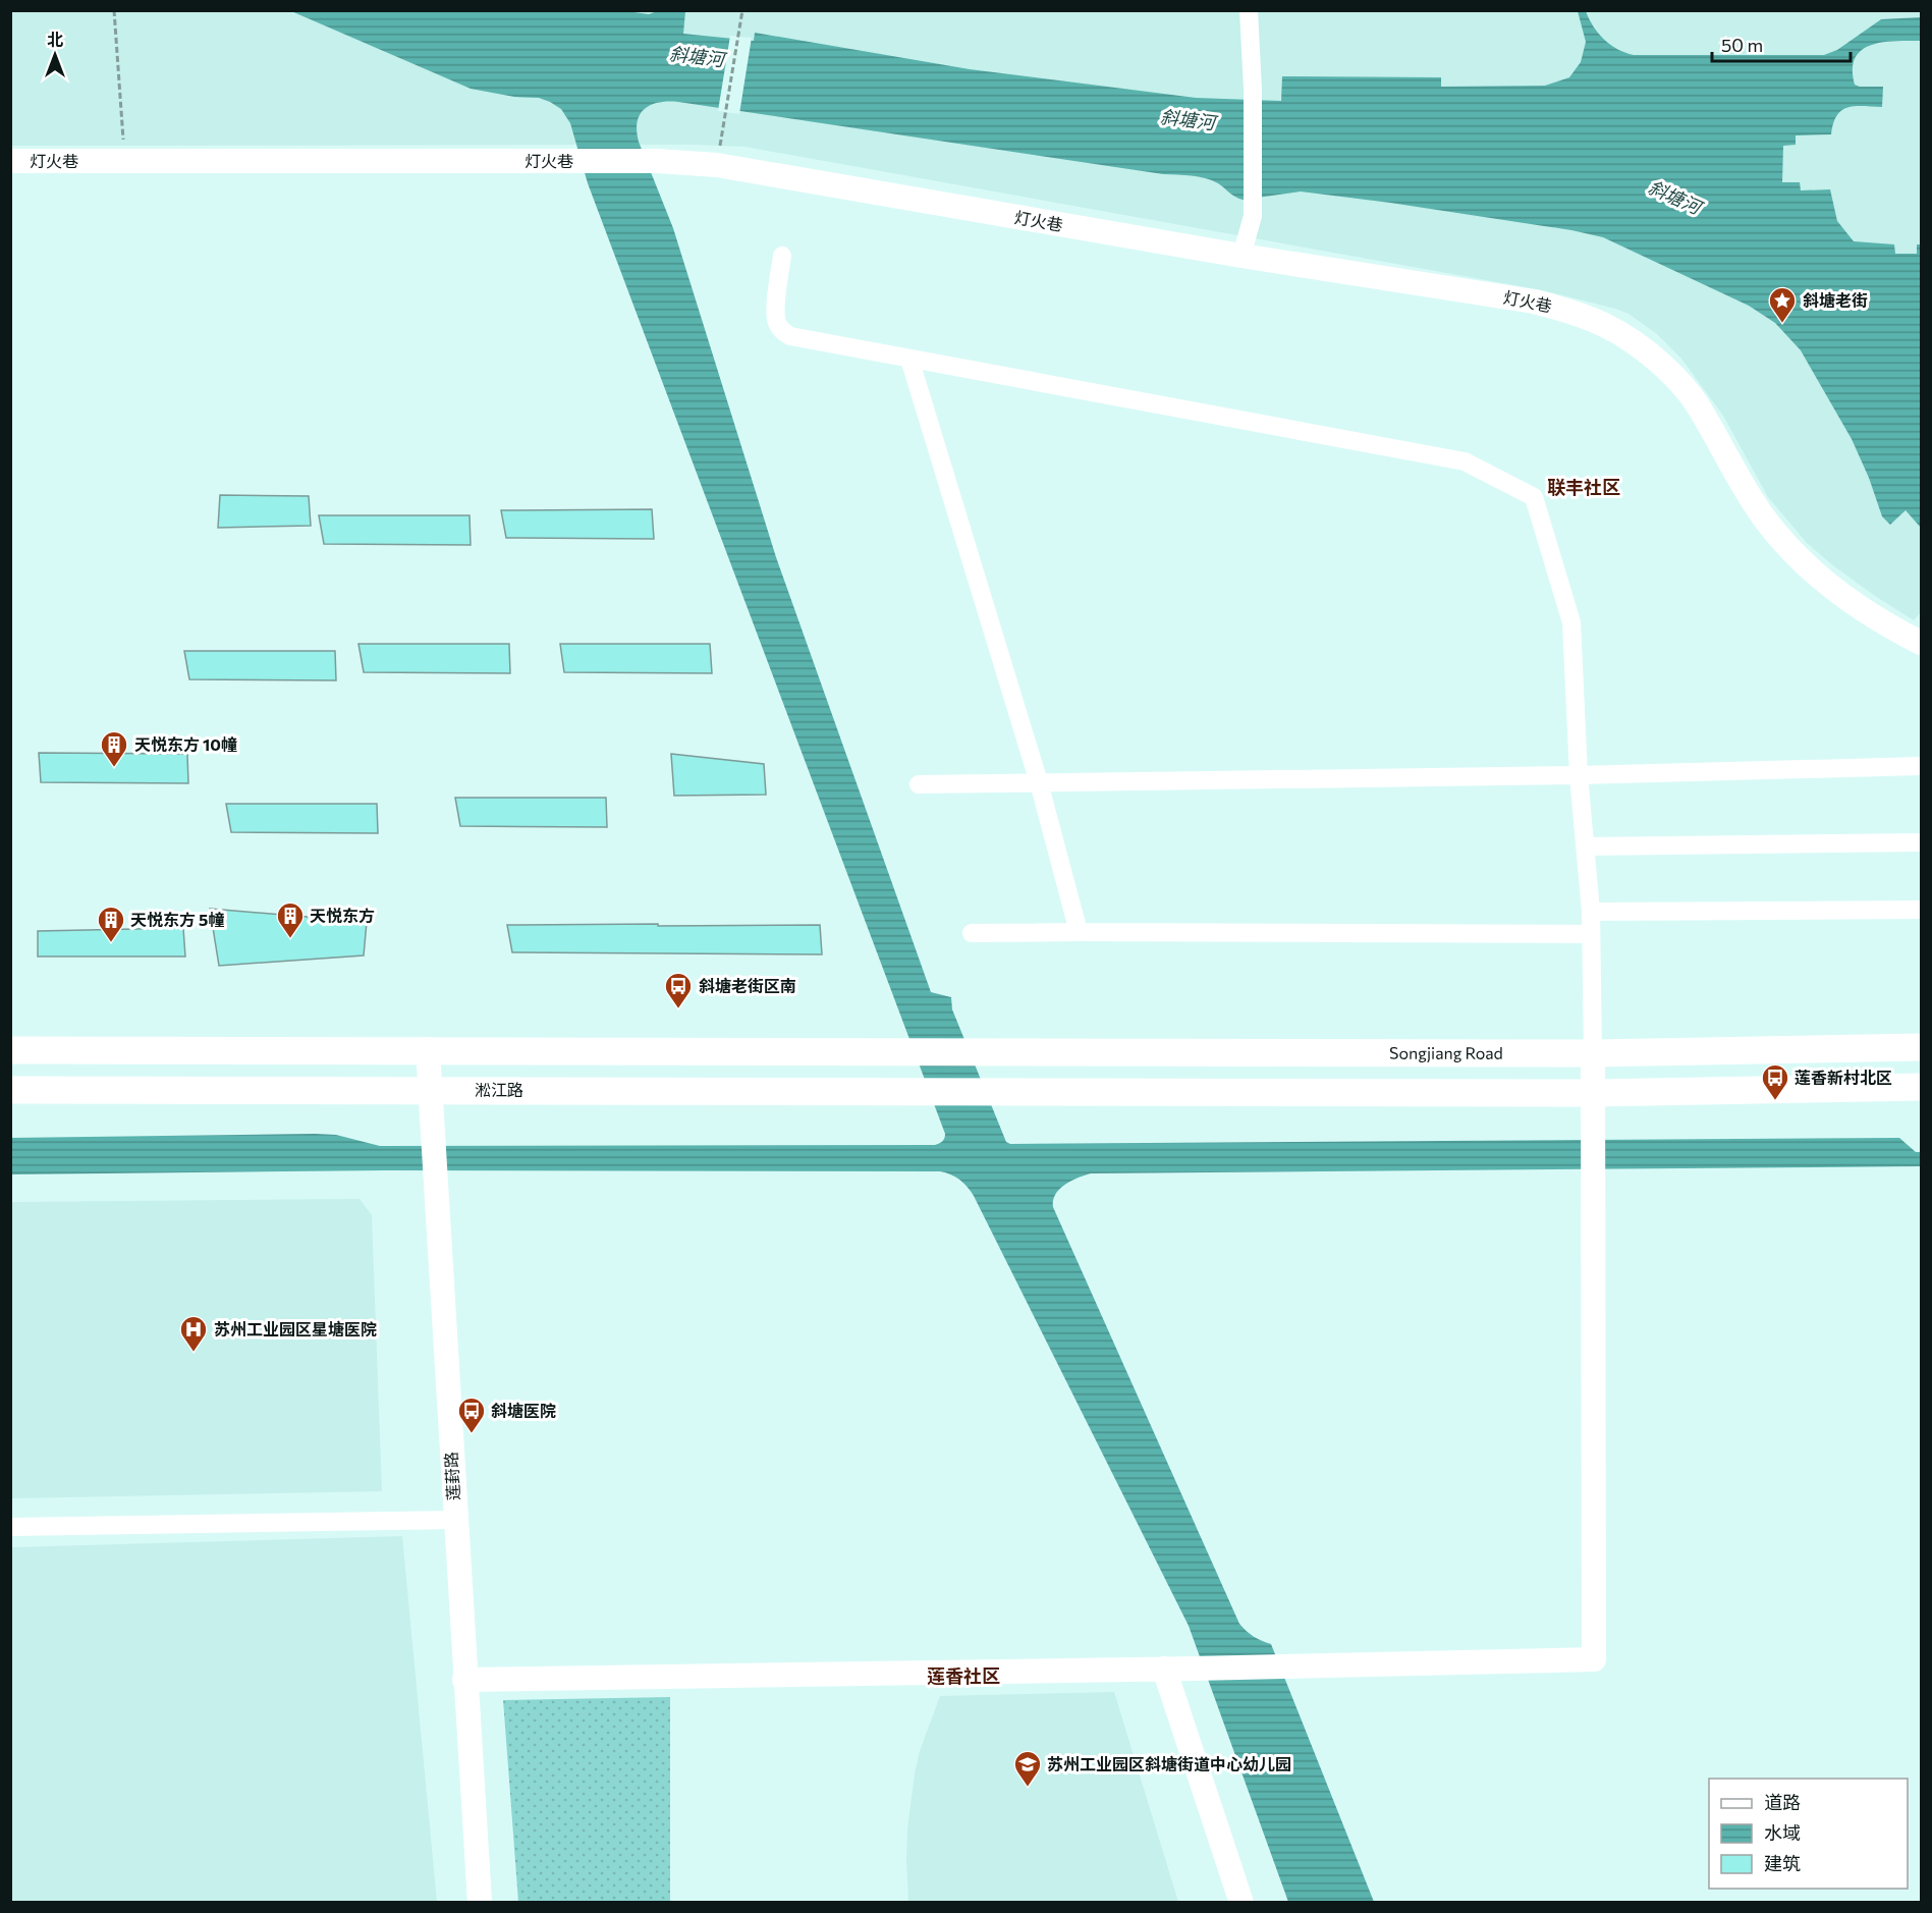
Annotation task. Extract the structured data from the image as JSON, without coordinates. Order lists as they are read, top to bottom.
{
  "streets": {
    "main road": ["Songjiang Road", "淞江路"],
    "street": ["灯火巷", "莲葑路"]
  },
  "crossings": [
    ["Songjiang Road", "莲葑路"],
    ["淞江路", "莲葑路"]
  ],
  "districts": ["联丰社区", "莲香社区"],
  "water": ["斜塘河"],
  "places": {
    "place": ["斜塘老街"],
    "building": ["天悦东方 10幢", "天悦东方", "天悦东方 5幢"],
    "bus stop": ["斜塘老街区南", "莲香新村北区", "斜塘医院"],
    "hospital": ["苏州工业园区星塘医院"],
    "school or university": ["苏州工业园区斜塘街道中心幼儿园"]
  },
  "legend": ["道路", "水域", "建筑"],
  "scale_bar": "50 m",
  "north": "top"
}
